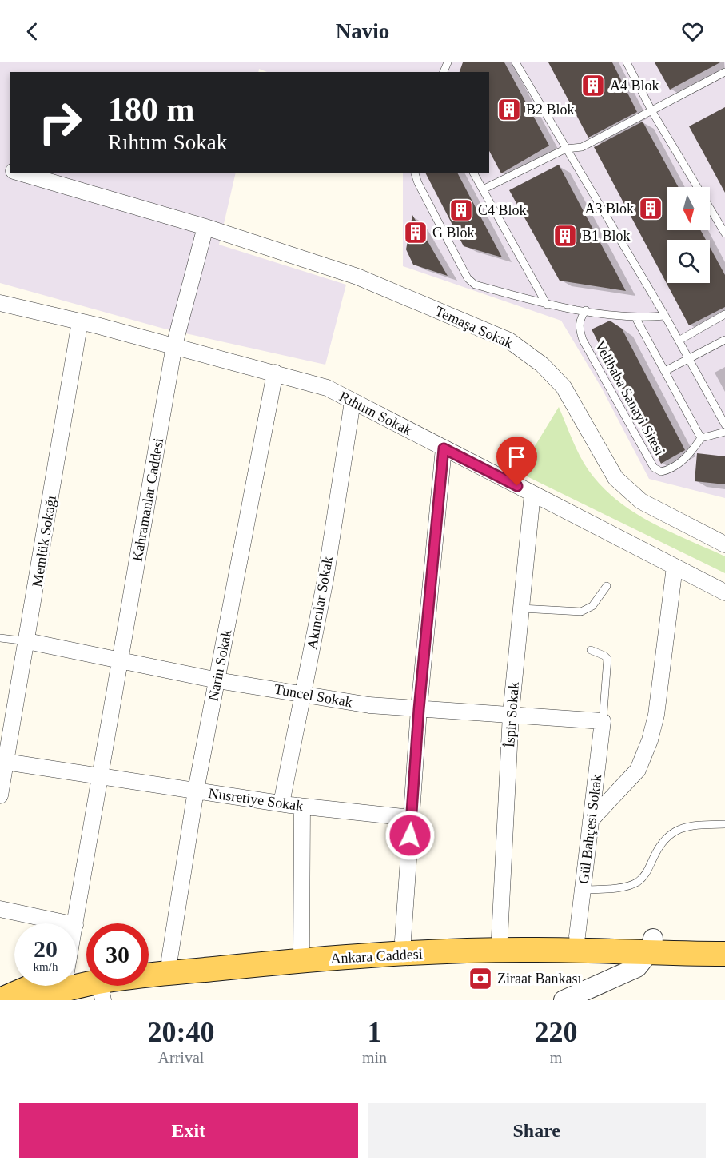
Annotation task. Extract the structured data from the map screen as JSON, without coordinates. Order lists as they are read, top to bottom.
{
  "streets": {
    "main road": ["Ankara Caddesi"],
    "street": [
      "Temaşa Sokak",
      "Rıhtım Sokak",
      "Kahramanlar Caddesi",
      "Memlük Sokağı",
      "Akıncılar Sokak",
      "Narin Sokak",
      "Tuncel Sokak",
      "İspir Sokak",
      "Nusretiye Sokak",
      "Gül Bahçesi Sokak"
    ],
    "lane": ["Velibaba Sanayi Sitesi"]
  },
  "crossings": [
    ["Temaşa Sokak", "Kahramanlar Caddesi"],
    ["Rıhtım Sokak", "Kahramanlar Caddesi"],
    ["Rıhtım Sokak", "Memlük Sokağı"],
    ["Rıhtım Sokak", "Akıncılar Sokak"],
    ["Rıhtım Sokak", "Narin Sokak"],
    ["Rıhtım Sokak", "İspir Sokak"],
    ["Kahramanlar Caddesi", "Tuncel Sokak"],
    ["Kahramanlar Caddesi", "Nusretiye Sokak"],
    ["Memlük Sokağı", "Tuncel Sokak"],
    ["Memlük Sokağı", "Nusretiye Sokak"],
    ["Akıncılar Sokak", "Tuncel Sokak"],
    ["Akıncılar Sokak", "Nusretiye Sokak"],
    ["Narin Sokak", "Tuncel Sokak"],
    ["Narin Sokak", "Nusretiye Sokak"],
    ["Narin Sokak", "Ankara Caddesi"],
    ["Tuncel Sokak", "İspir Sokak"],
    ["Tuncel Sokak", "Gül Bahçesi Sokak"],
    ["İspir Sokak", "Ankara Caddesi"],
    ["Gül Bahçesi Sokak", "Ankara Caddesi"]
  ],
  "places": {
    "building": [
      "A4 Blok",
      "B2 Blok",
      "A3 Blok",
      "C4 Blok",
      "G Blok",
      "B1 Blok"
    ],
    "bank": ["Ziraat Bankası"]
  },
  "north": "bottom",
  "page": {
    "header": "Navio",
    "turn": ["180 m", "Rıhtım Sokak"],
    "speed": "20 km/h",
    "limit": "30",
    "eta": [
      "20:40",
      "Arrival",
      "1",
      "min",
      "220",
      "m"
    ],
    "buttons": ["Exit", "Share"]
  }
}
